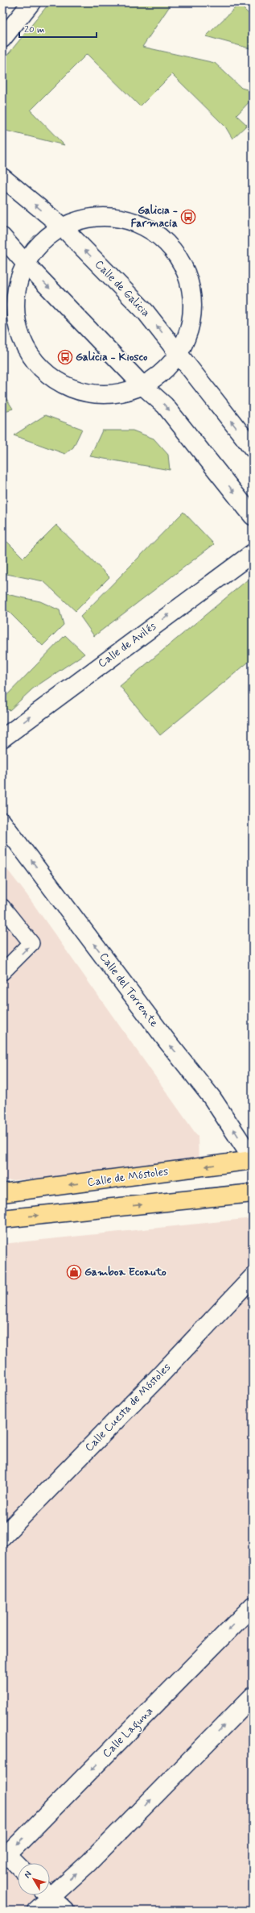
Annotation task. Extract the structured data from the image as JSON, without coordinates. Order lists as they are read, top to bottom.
{
  "streets": {
    "main road": ["Calle de Móstoles"],
    "street": [
      "Calle de Galicia",
      "Calle de Avilés",
      "Calle del Torrente",
      "Calle Cuesta de Móstoles",
      "Calle Laguna"
    ]
  },
  "crossings": [
    ["Calle del Torrente", "Calle de Móstoles"]
  ],
  "one_way": ["Calle de Avilés", "Calle del Torrente"],
  "places": {
    "bus stop": ["Galicia - Farmacia", "Galicia - Kiosco"],
    "shop": ["Gamboa Ecoauto"]
  },
  "scale_bar": "20 m",
  "north": "top left"
}
